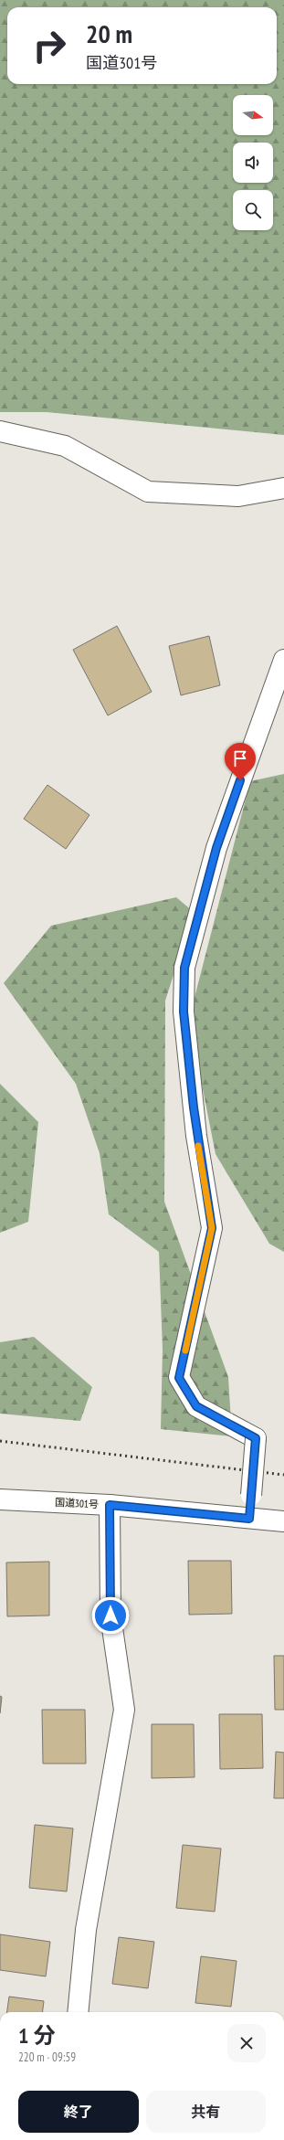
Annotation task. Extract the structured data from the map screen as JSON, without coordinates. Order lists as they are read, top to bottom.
{
  "streets": {
    "main road": ["国道301号"]
  },
  "north": "right",
  "page": {
    "turn": ["20 m", "国道301号"],
    "heading": ["1 分", "220 m · 09:59"],
    "buttons": ["終了", "共有"]
  }
}
